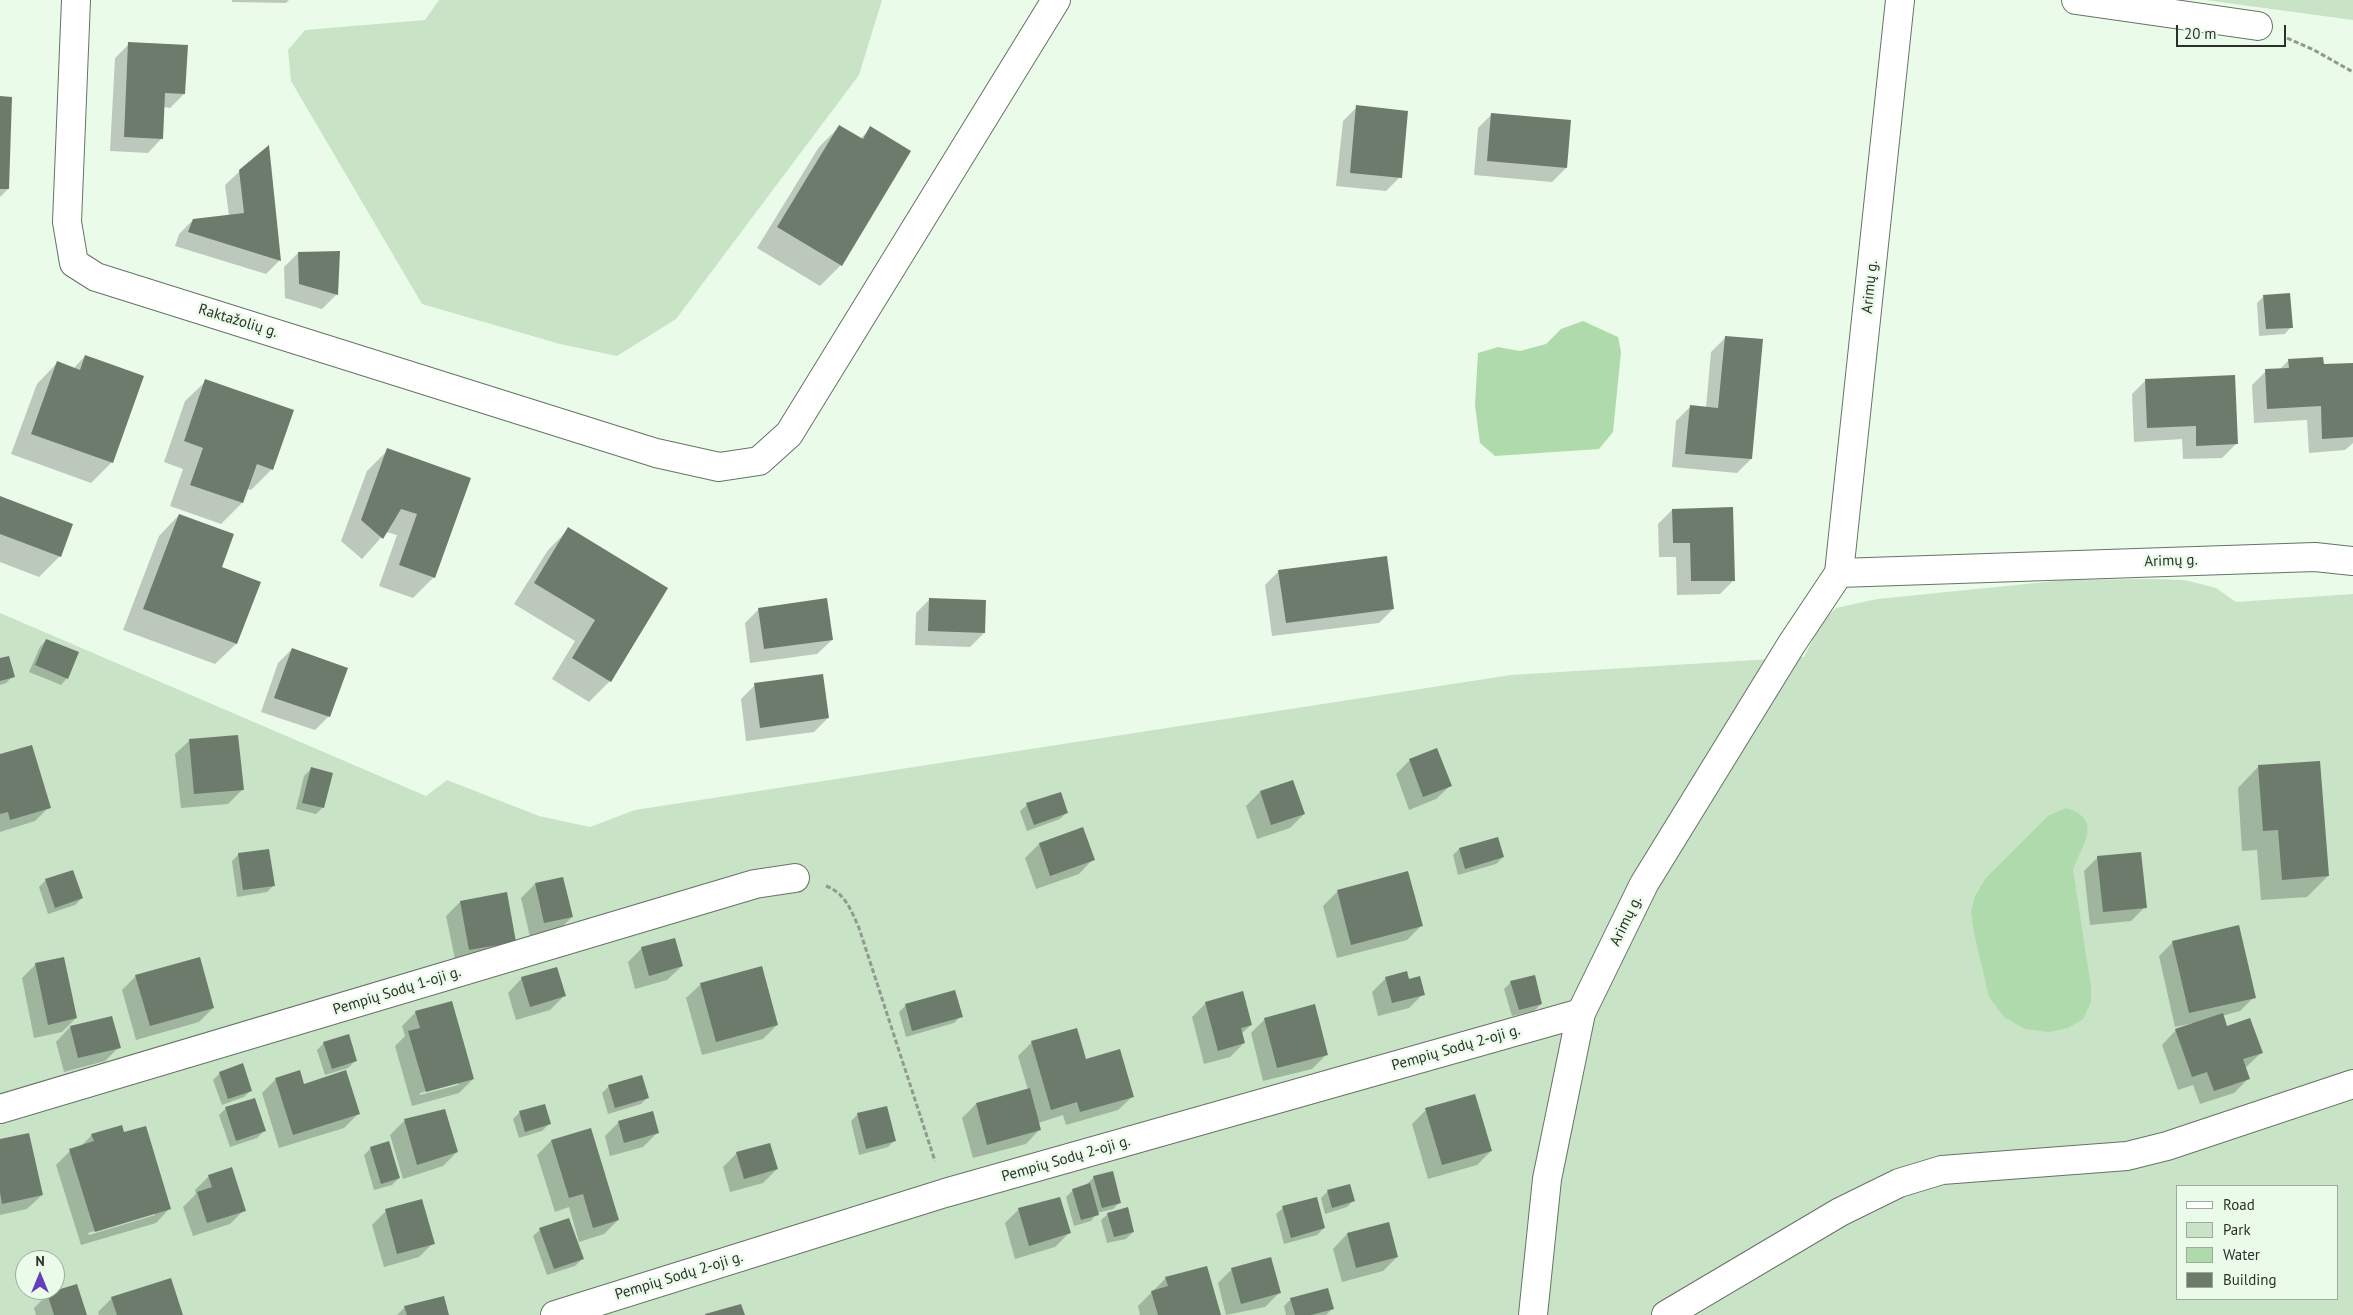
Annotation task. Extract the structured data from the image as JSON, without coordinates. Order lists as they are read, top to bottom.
{
  "streets": {
    "street": [
      "Arimų g.",
      "Raktažolių g.",
      "Pempių Sodų 1-oji g.",
      "Pempių Sodų 2-oji g."
    ]
  },
  "crossings": [
    ["Arimų g.", "Pempių Sodų 2-oji g."]
  ],
  "legend": [
    "Road",
    "Park",
    "Water",
    "Building"
  ],
  "scale_bar": "20 m",
  "north": "top"
}
